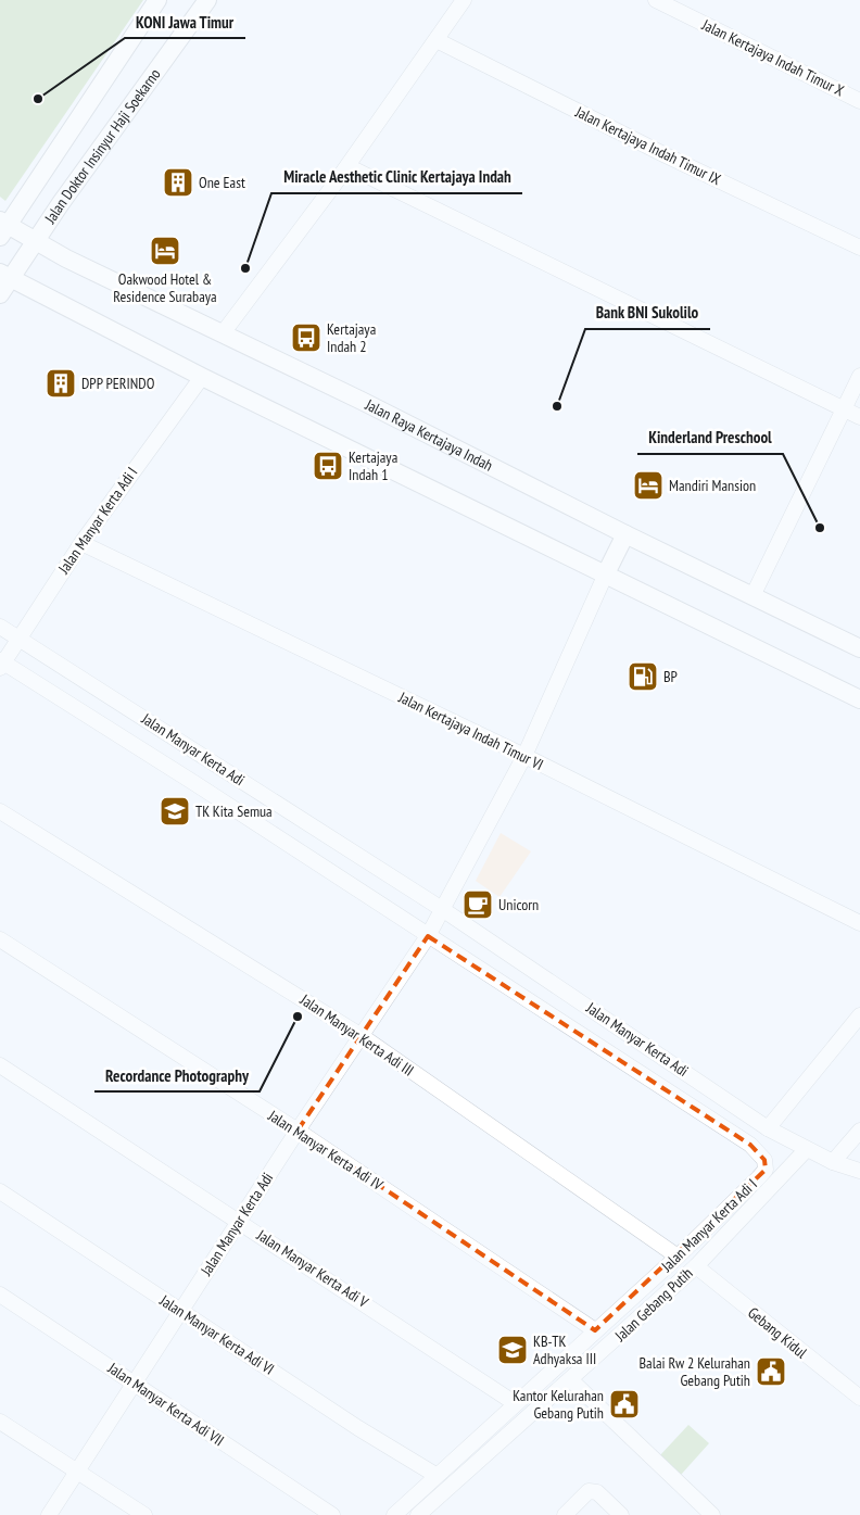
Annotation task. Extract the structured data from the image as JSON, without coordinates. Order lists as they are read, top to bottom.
{
  "streets": {
    "main road": ["Jalan Doktor Insinyur Haji Soekarno", "Jalan Raya Kertajaya Indah"],
    "street": [
      "Jalan Kertajaya Indah Timur X",
      "Jalan Kertajaya Indah Timur IX",
      "Jalan Manyar Kerta Adi I",
      "Jalan Kertajaya Indah Timur VI",
      "Jalan Manyar Kerta Adi",
      "Jalan Manyar Kerta Adi III",
      "Jalan Manyar Kerta Adi IV",
      "Jalan Manyar Kerta Adi V",
      "Jalan Gebang Putih",
      "Gebang Kidul",
      "Jalan Manyar Kerta Adi VI",
      "Jalan Manyar Kerta Adi VII"
    ]
  },
  "crossings": [
    ["Jalan Doktor Insinyur Haji Soekarno", "Jalan Raya Kertajaya Indah"],
    ["Jalan Manyar Kerta Adi I", "Jalan Kertajaya Indah Timur VI"],
    ["Jalan Manyar Kerta Adi I", "Jalan Manyar Kerta Adi"],
    ["Jalan Manyar Kerta Adi I", "Jalan Manyar Kerta Adi III"],
    ["Jalan Manyar Kerta Adi I", "Jalan Manyar Kerta Adi IV"],
    ["Jalan Manyar Kerta Adi I", "Jalan Manyar Kerta Adi V"],
    ["Jalan Manyar Kerta Adi I", "Jalan Manyar Kerta Adi VI"],
    ["Jalan Kertajaya Indah Timur VI", "Jalan Manyar Kerta Adi"],
    ["Jalan Manyar Kerta Adi", "Jalan Manyar Kerta Adi III"],
    ["Jalan Manyar Kerta Adi", "Jalan Manyar Kerta Adi IV"],
    ["Jalan Manyar Kerta Adi", "Jalan Manyar Kerta Adi V"],
    ["Jalan Manyar Kerta Adi", "Jalan Gebang Putih"],
    ["Jalan Manyar Kerta Adi", "Jalan Manyar Kerta Adi VI"],
    ["Jalan Manyar Kerta Adi", "Jalan Manyar Kerta Adi VII"],
    ["Jalan Gebang Putih", "Gebang Kidul"]
  ],
  "places": {
    "other": [
      "KONI Jawa Timur",
      "Miracle Aesthetic Clinic Kertajaya Indah",
      "Bank BNI Sukolilo",
      "Kinderland Preschool",
      "Recordance Photography"
    ],
    "building": ["One East", "DPP PERINDO"],
    "hotel": ["Oakwood Hotel & Residence Surabaya", "Mandiri Mansion"],
    "bus stop": ["Kertajaya Indah 2", "Kertajaya Indah 1"],
    "fuel station": ["BP"],
    "school or university": ["TK Kita Semua", "KB-TK Adhyaksa III"],
    "cafe": ["Unicorn"],
    "public building": ["Balai Rw 2 Kelurahan Gebang Putih", "Kantor Kelurahan Gebang Putih"]
  }
}
